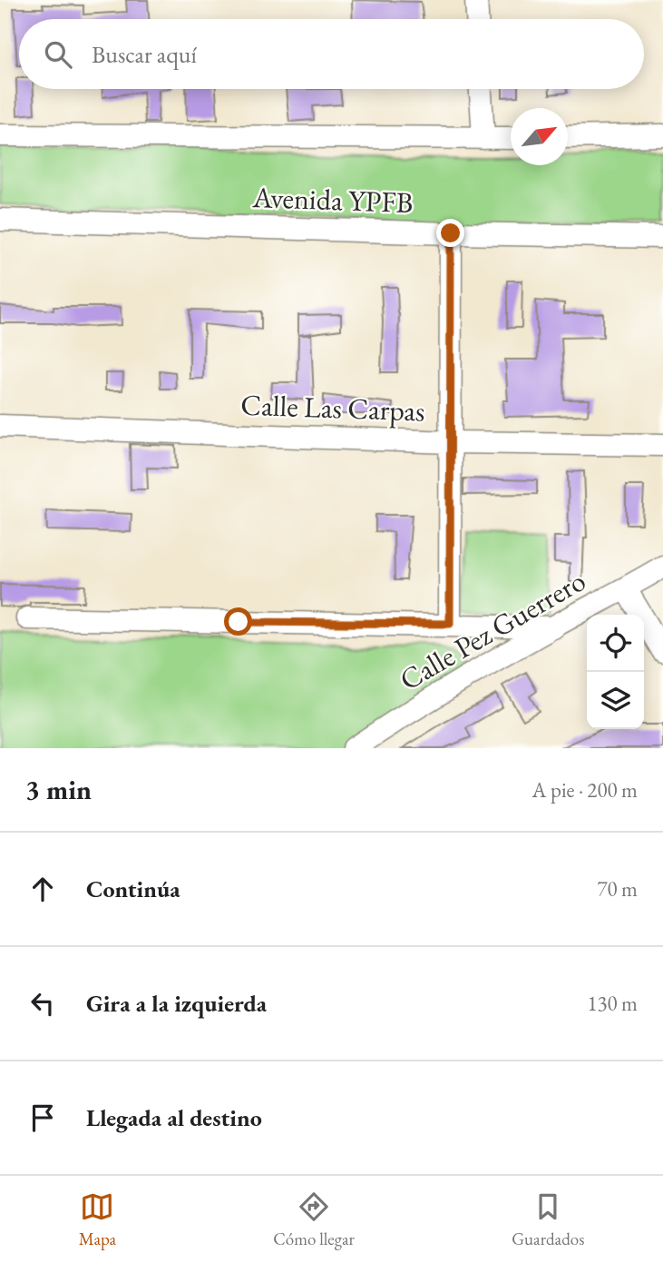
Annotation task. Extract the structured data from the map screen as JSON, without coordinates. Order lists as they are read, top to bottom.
{
  "streets": {
    "street": ["Avenida YPFB", "Calle Las Carpas", "Calle Pez Guerrero"]
  },
  "north": "top right",
  "page": {
    "search": "Buscar aquí",
    "heading": ["3 min", "A pie · 200 m"],
    "list": [
      ["Continúa", "70 m"],
      ["Gira a la izquierda", "130 m"],
      "Llegada al destino"
    ],
    "nav": ["Mapa", "Cómo llegar", "Guardados"]
  }
}
